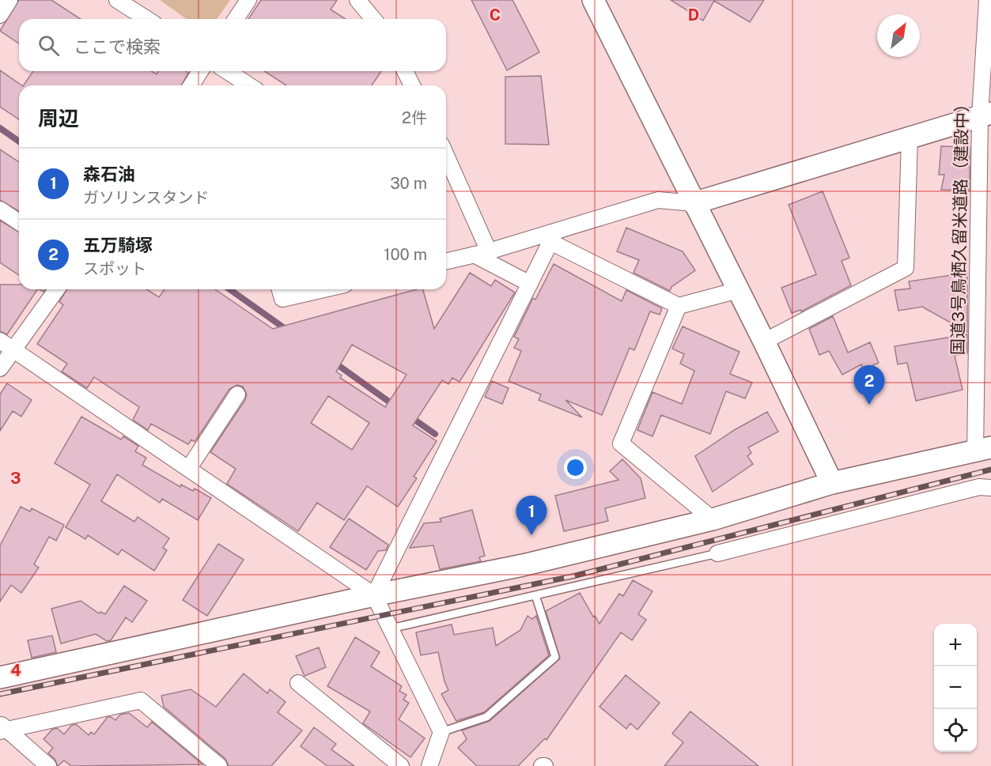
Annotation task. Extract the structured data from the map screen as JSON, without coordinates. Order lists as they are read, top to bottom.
{
  "streets": {
    "street": ["国道3号鳥栖久留米道路（建設中）"]
  },
  "north": "top right",
  "page": {
    "search": "ここで検索",
    "heading": ["周辺", "2件"],
    "list": [
      {
        "mark": "1",
        "name": "森石油",
        "note": "ガソリンスタンド",
        "value": "30 m"
      },
      {
        "mark": "2",
        "name": "五万騎塚",
        "note": "スポット",
        "value": "100 m"
      }
    ],
    "pins": ["2", "1"],
    "map_buttons": ["+", "−"]
  },
  "grid": {
    "columns": ["C", "D"],
    "rows": ["3", "4"]
  }
}
